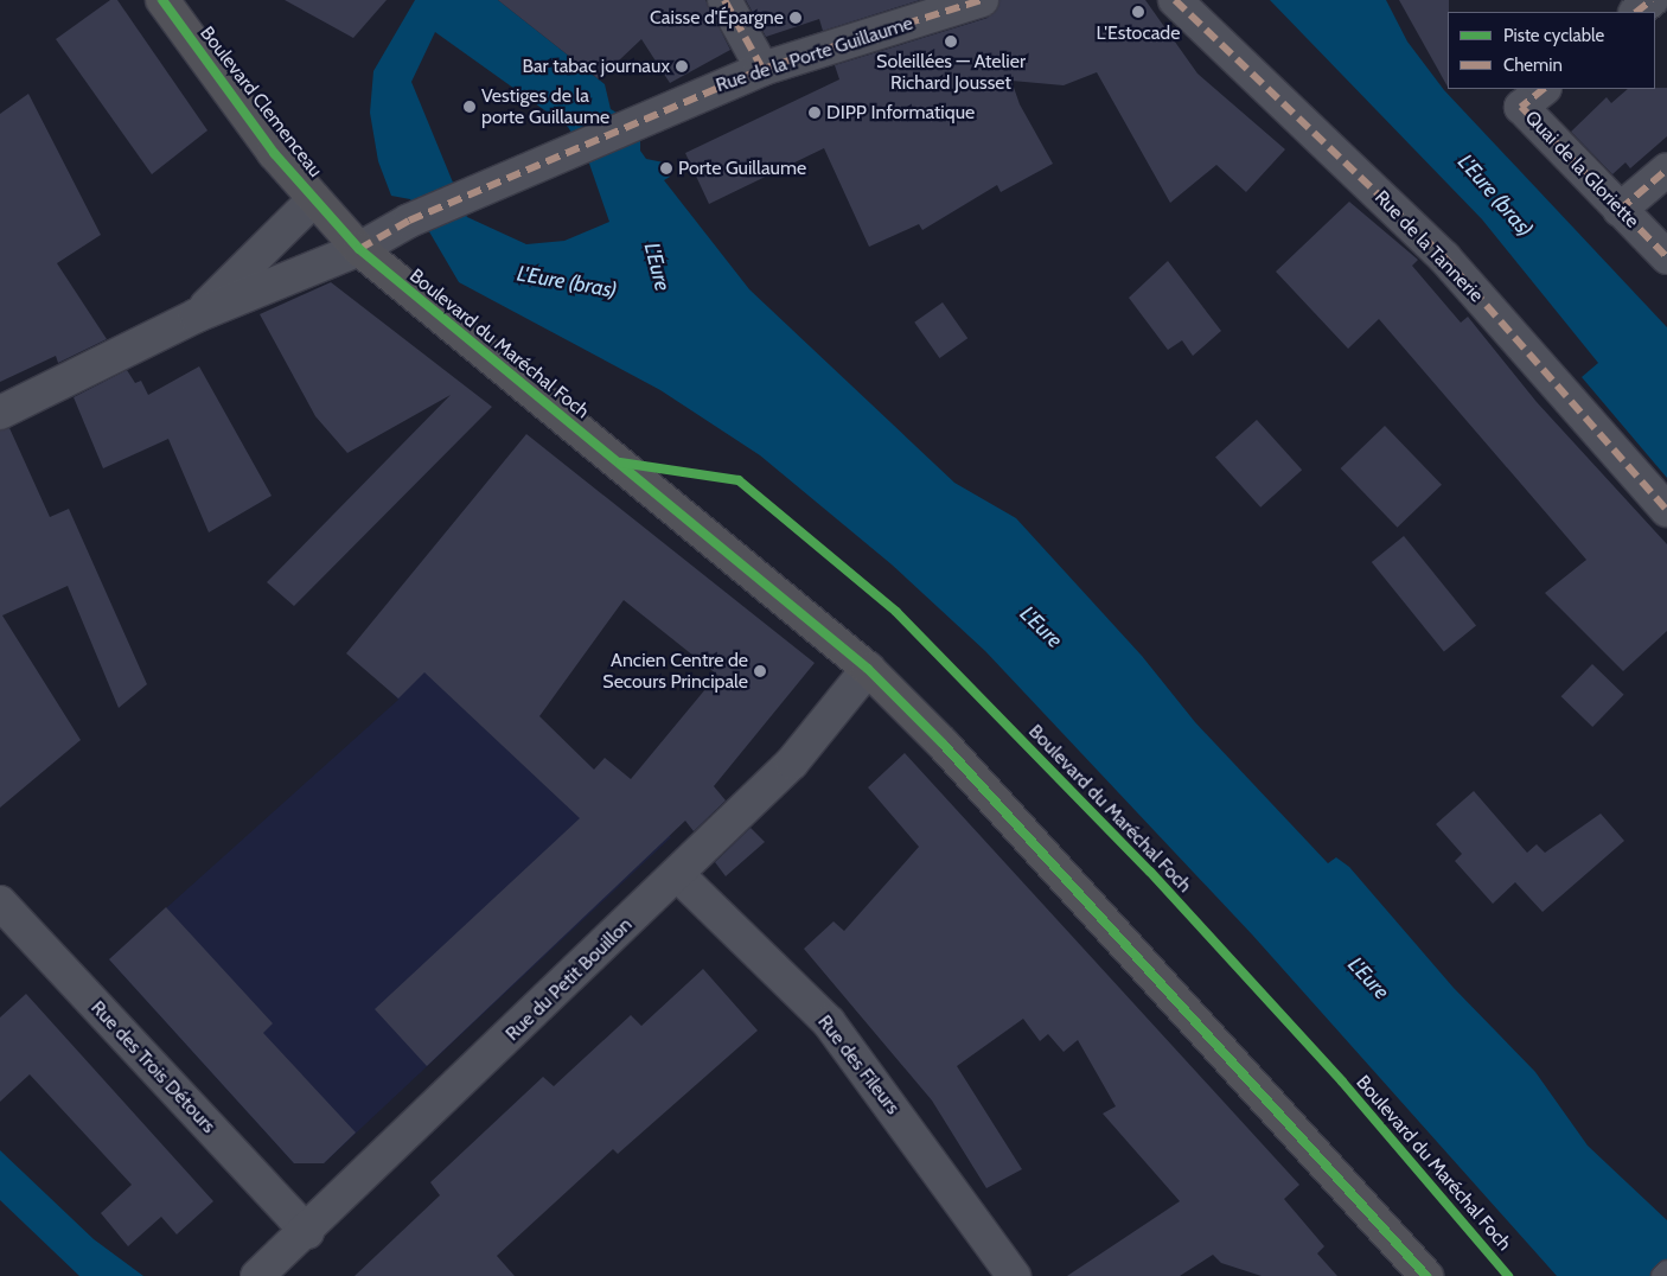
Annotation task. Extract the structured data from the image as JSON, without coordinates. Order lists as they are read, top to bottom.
{
  "streets": {
    "main road": ["Boulevard Clemenceau", "Boulevard du Maréchal Foch"],
    "street": [
      "Rue de la Porte Guillaume",
      "Quai de la Gloriette",
      "Rue de la Tannerie",
      "Rue du Petit Bouillon",
      "Rue des Fileurs",
      "Rue des Trois Détours"
    ]
  },
  "crossings": [
    ["Rue de la Porte Guillaume", "Boulevard Clemenceau"],
    ["Rue de la Porte Guillaume", "Boulevard du Maréchal Foch"],
    ["Boulevard Clemenceau", "Boulevard du Maréchal Foch"],
    ["Boulevard du Maréchal Foch", "Rue du Petit Bouillon"],
    ["Rue du Petit Bouillon", "Rue des Fileurs"],
    ["Rue du Petit Bouillon", "Rue des Trois Détours"]
  ],
  "water": ["L'Eure (bras)", "L'Eure"],
  "places": [
    "L'Estocade",
    "Caisse d'Épargne",
    "Soleillées — Atelier Richard Jousset",
    "Bar tabac journaux",
    "Vestiges de la porte Guillaume",
    "DIPP Informatique",
    "Porte Guillaume",
    "Ancien Centre de Secours Principale"
  ],
  "legend": ["Piste cyclable", "Chemin"]
}
